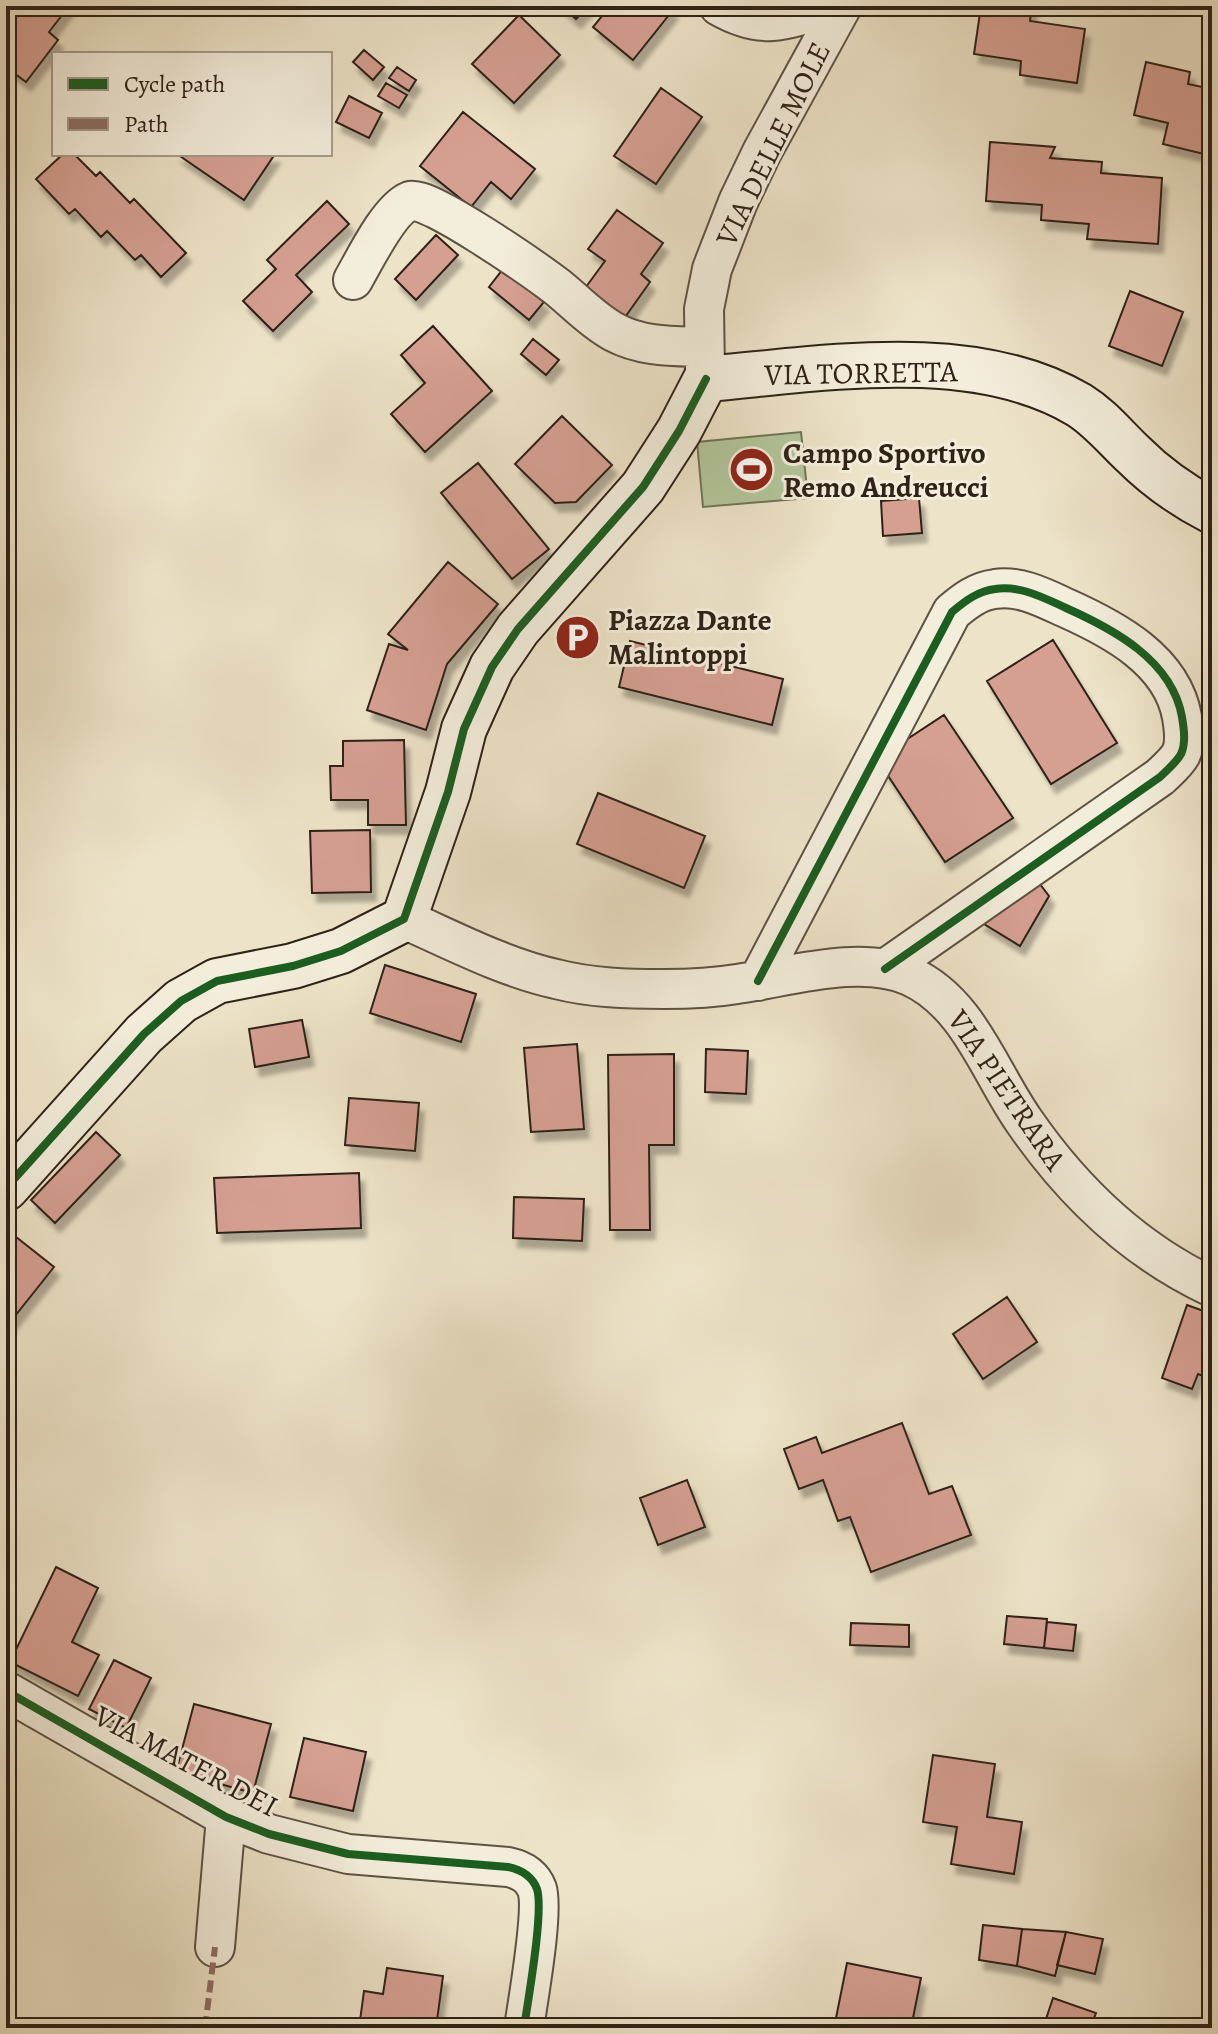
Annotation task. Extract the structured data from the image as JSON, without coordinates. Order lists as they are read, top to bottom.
{
  "streets": {
    "street": [
      "VIA DELLE MOLE",
      "VIA TORRETTA",
      "VIA PIETRARA",
      "VIA MATER DEI"
    ]
  },
  "crossings": [
    ["VIA DELLE MOLE", "VIA TORRETTA"]
  ],
  "places": {
    "sports": ["Campo Sportivo Remo Andreucci"],
    "parking": ["Piazza Dante Malintoppi"]
  },
  "legend": ["Cycle path", "Path"]
}
